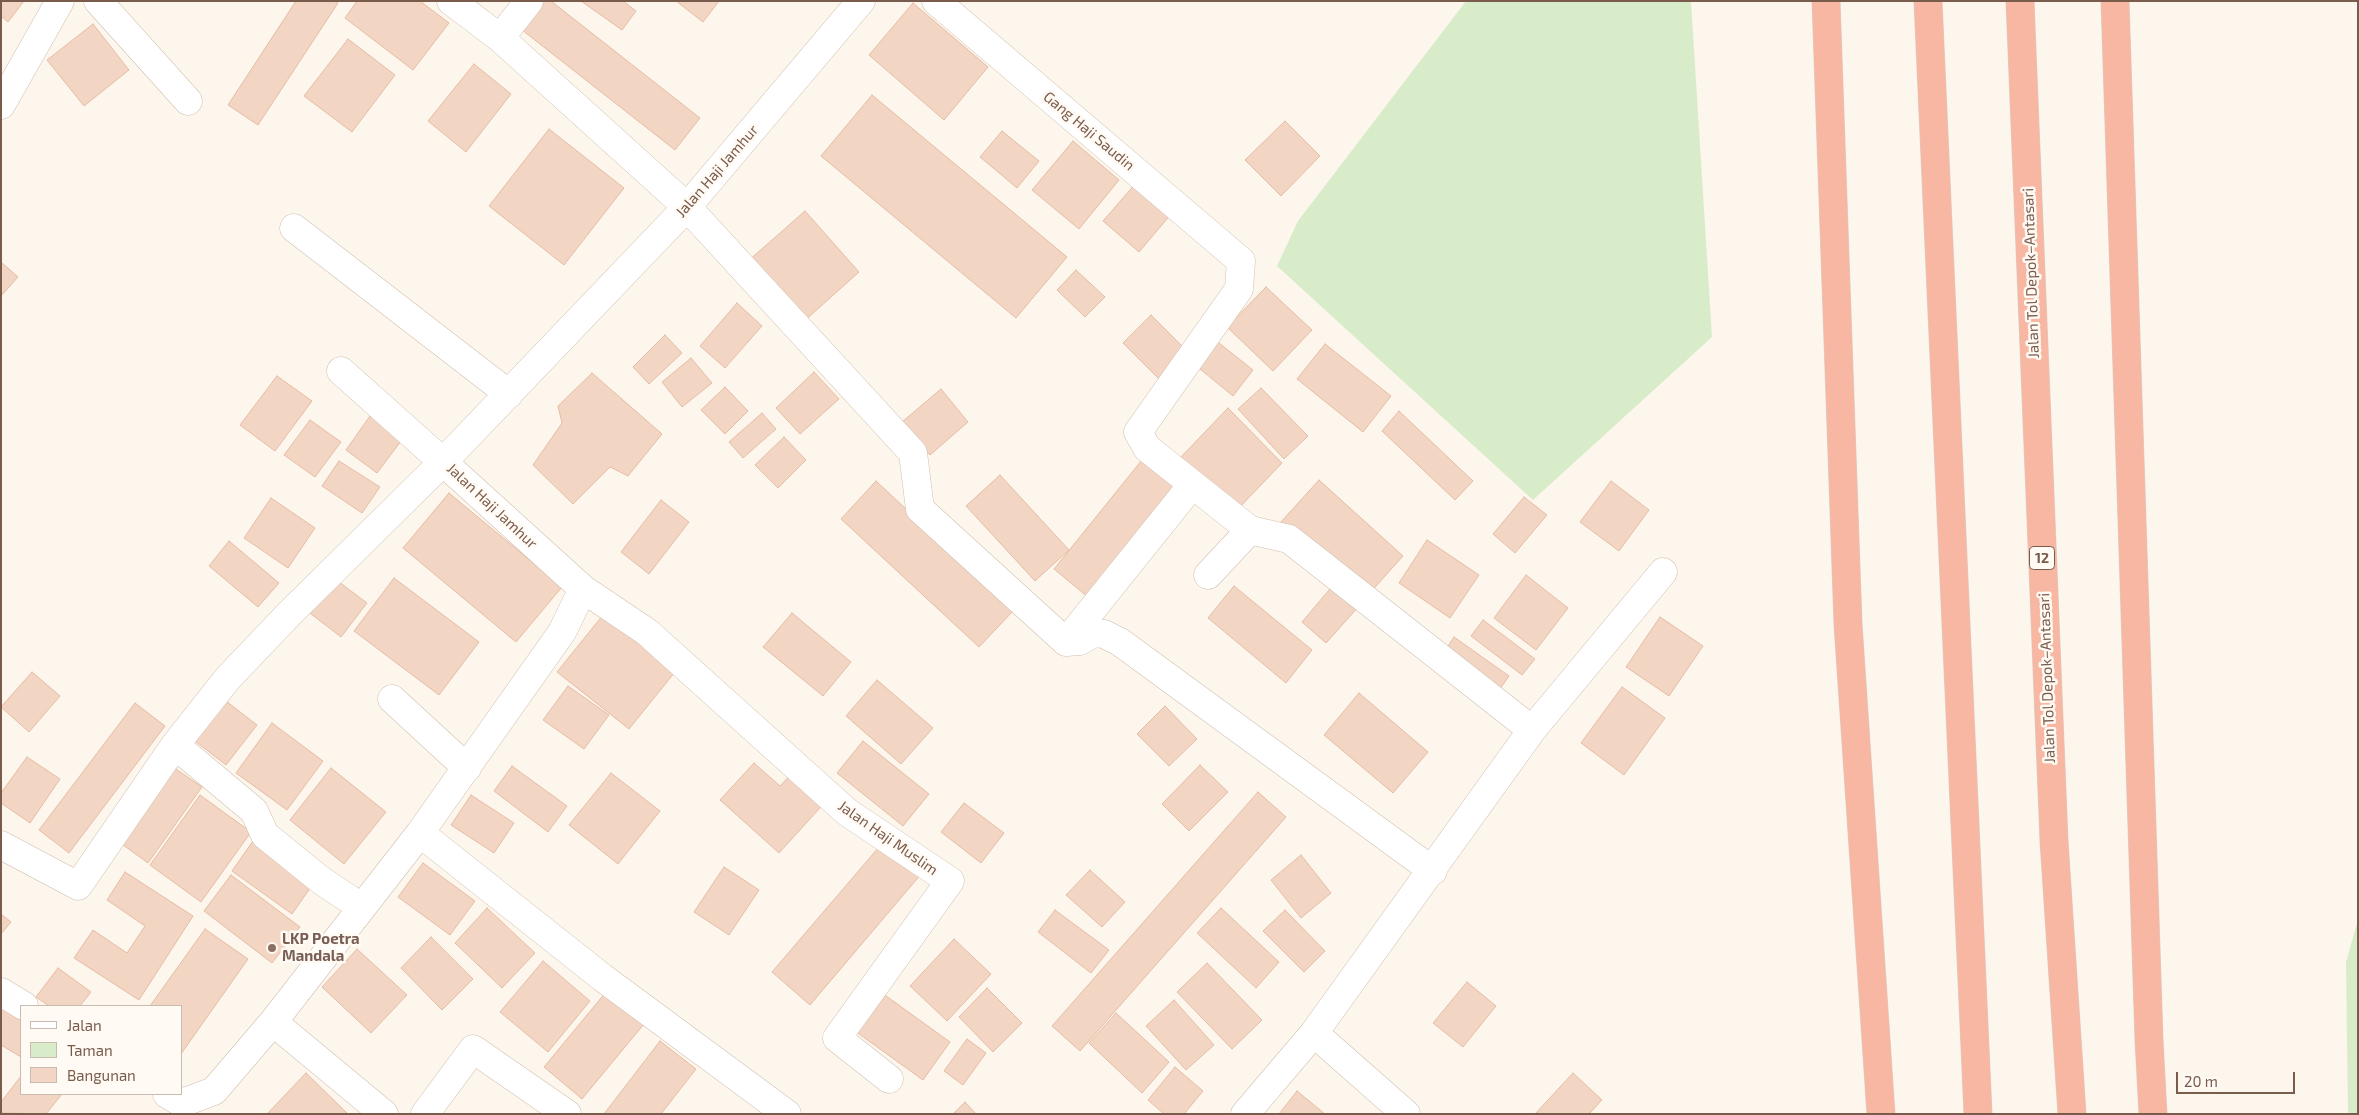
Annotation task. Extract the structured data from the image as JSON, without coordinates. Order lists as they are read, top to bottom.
{
  "streets": {
    "highway": ["Jalan Tol Depok–Antasari", "12"],
    "street": ["Gang Haji Saudin", "Jalan Haji Jamhur", "Jalan Haji Muslim"]
  },
  "crossings": [
    ["Jalan Haji Jamhur", "Jalan Haji Muslim"]
  ],
  "places": ["LKP Poetra Mandala"],
  "legend": ["Jalan", "Taman", "Bangunan"],
  "scale_bar": "20 m"
}
